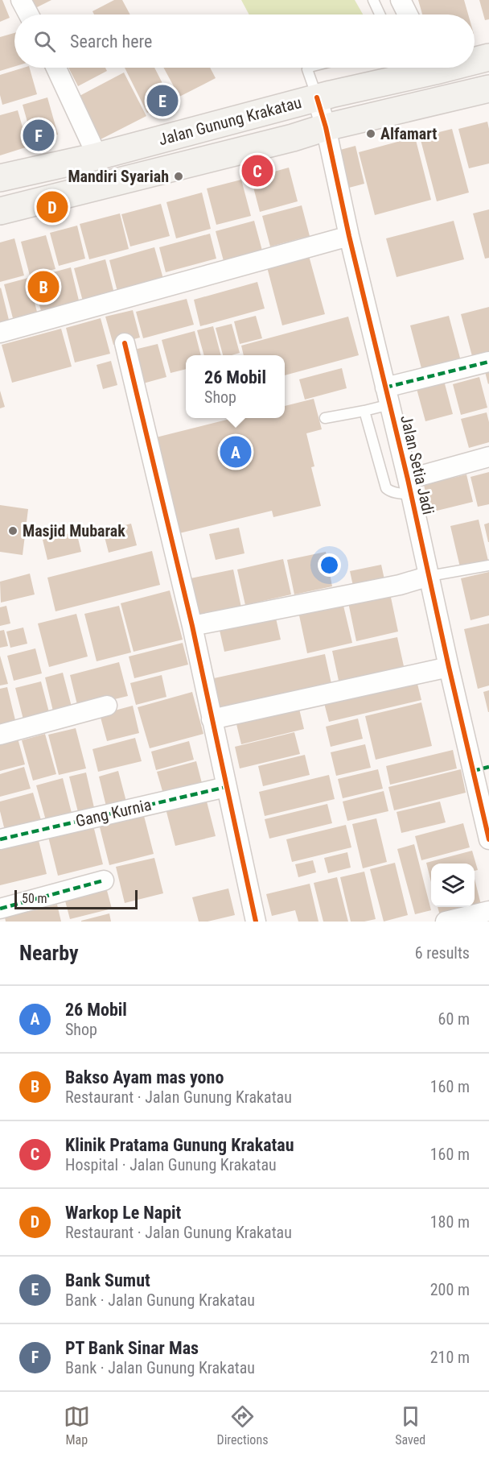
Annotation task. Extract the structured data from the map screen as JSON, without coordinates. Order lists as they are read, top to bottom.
{
  "streets": {
    "main road": ["Jalan Gunung Krakatau"],
    "street": ["Jalan Setia Jadi", "Gang Kurnia"]
  },
  "crossings": [
    ["Jalan Gunung Krakatau", "Jalan Setia Jadi"]
  ],
  "places": ["Alfamart", "Mandiri Syariah", "Masjid Mubarak"],
  "scale_bar": "50 m",
  "page": {
    "search": "Search here",
    "pins": [
      "E",
      "F",
      "C",
      "D",
      "B",
      "A"
    ],
    "popup": ["26 Mobil", "Shop"],
    "scale": "50 m",
    "heading": ["Nearby", "6 results"],
    "list": [
      {
        "mark": "A",
        "name": "26 Mobil",
        "note": "Shop",
        "value": "60 m"
      },
      {
        "mark": "B",
        "name": "Bakso Ayam mas yono",
        "note": "Restaurant · Jalan Gunung Krakatau",
        "value": "160 m"
      },
      {
        "mark": "C",
        "name": "Klinik Pratama Gunung Krakatau",
        "note": "Hospital · Jalan Gunung Krakatau",
        "value": "160 m"
      },
      {
        "mark": "D",
        "name": "Warkop Le Napit",
        "note": "Restaurant · Jalan Gunung Krakatau",
        "value": "180 m"
      },
      {
        "mark": "E",
        "name": "Bank Sumut",
        "note": "Bank · Jalan Gunung Krakatau",
        "value": "200 m"
      },
      {
        "mark": "F",
        "name": "PT Bank Sinar Mas",
        "note": "Bank · Jalan Gunung Krakatau",
        "value": "210 m"
      }
    ],
    "nav": ["Map", "Directions", "Saved"]
  }
}
